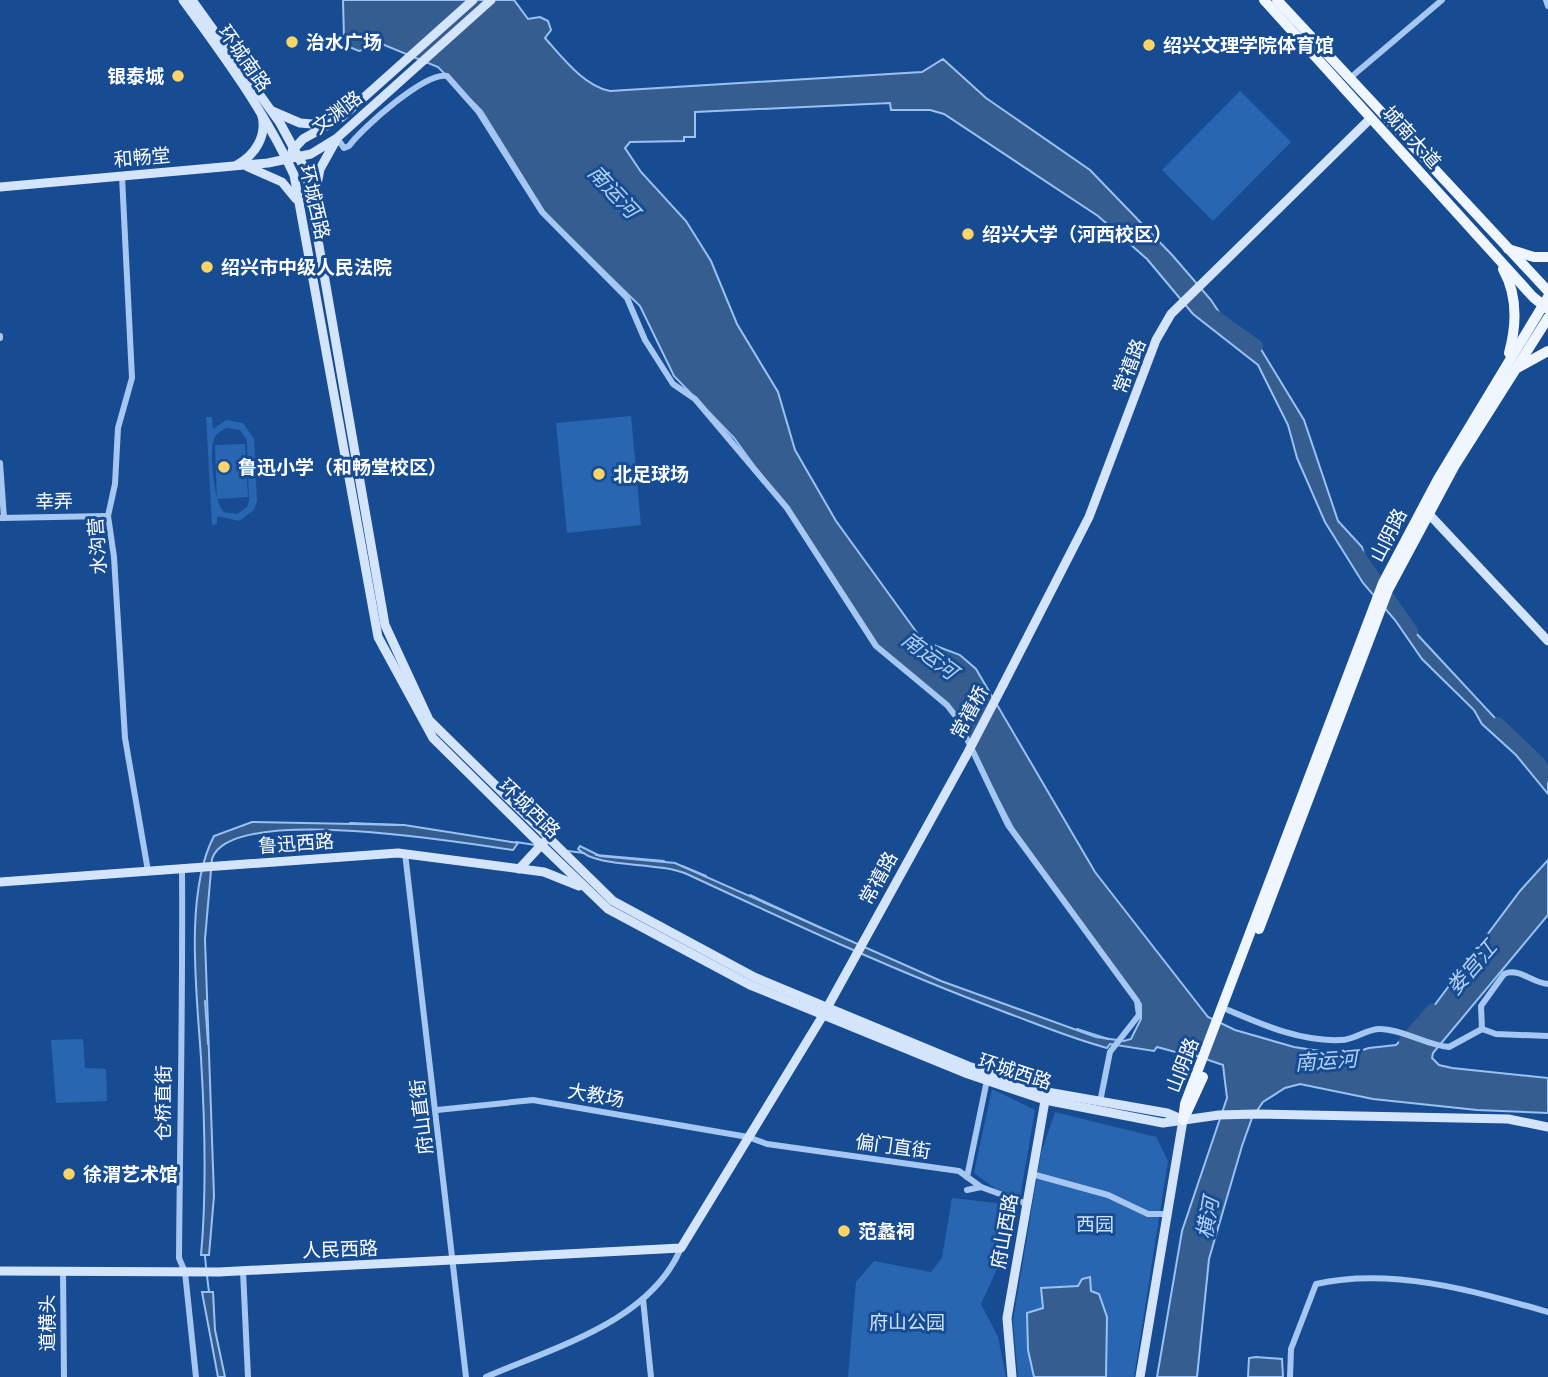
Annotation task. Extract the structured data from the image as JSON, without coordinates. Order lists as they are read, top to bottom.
{
  "streets": {
    "main road": [
      "环城南路",
      "文渊路",
      "城南大道",
      "和畅堂",
      "环城西路",
      "常禧路",
      "山阴路",
      "常禧桥",
      "鲁迅西路",
      "府山西路",
      "人民西路"
    ],
    "street": [
      "幸弄",
      "水沟营",
      "大教场",
      "仓桥直街",
      "府山直街",
      "偏门直街",
      "道横头"
    ]
  },
  "crossings": [
    ["环城南路", "环城西路"],
    ["文渊路", "和畅堂"],
    ["文渊路", "环城西路"],
    ["城南大道", "常禧路"],
    ["城南大道", "山阴路"],
    ["和畅堂", "环城西路"],
    ["和畅堂", "水沟营"],
    ["环城西路", "常禧路"],
    ["环城西路", "山阴路"],
    ["环城西路", "鲁迅西路"],
    ["环城西路", "府山西路"],
    ["常禧路", "常禧桥"],
    ["常禧路", "大教场"],
    ["常禧路", "偏门直街"],
    ["常禧路", "人民西路"],
    ["幸弄", "水沟营"],
    ["水沟营", "鲁迅西路"],
    ["鲁迅西路", "仓桥直街"],
    ["鲁迅西路", "府山直街"],
    ["大教场", "府山直街"],
    ["大教场", "偏门直街"],
    ["仓桥直街", "人民西路"],
    ["府山直街", "人民西路"],
    ["偏门直街", "府山西路"],
    ["人民西路", "道横头"]
  ],
  "water": ["南运河", "娄宫江", "横河"],
  "parks": ["西园", "府山公园"],
  "places": [
    "治水广场",
    "绍兴文理学院体育馆",
    "银泰城",
    "绍兴大学（河西校区）",
    "绍兴市中级人民法院",
    "鲁迅小学（和畅堂校区）",
    "北足球场",
    "徐渭艺术馆",
    "范蠡祠"
  ]
}
